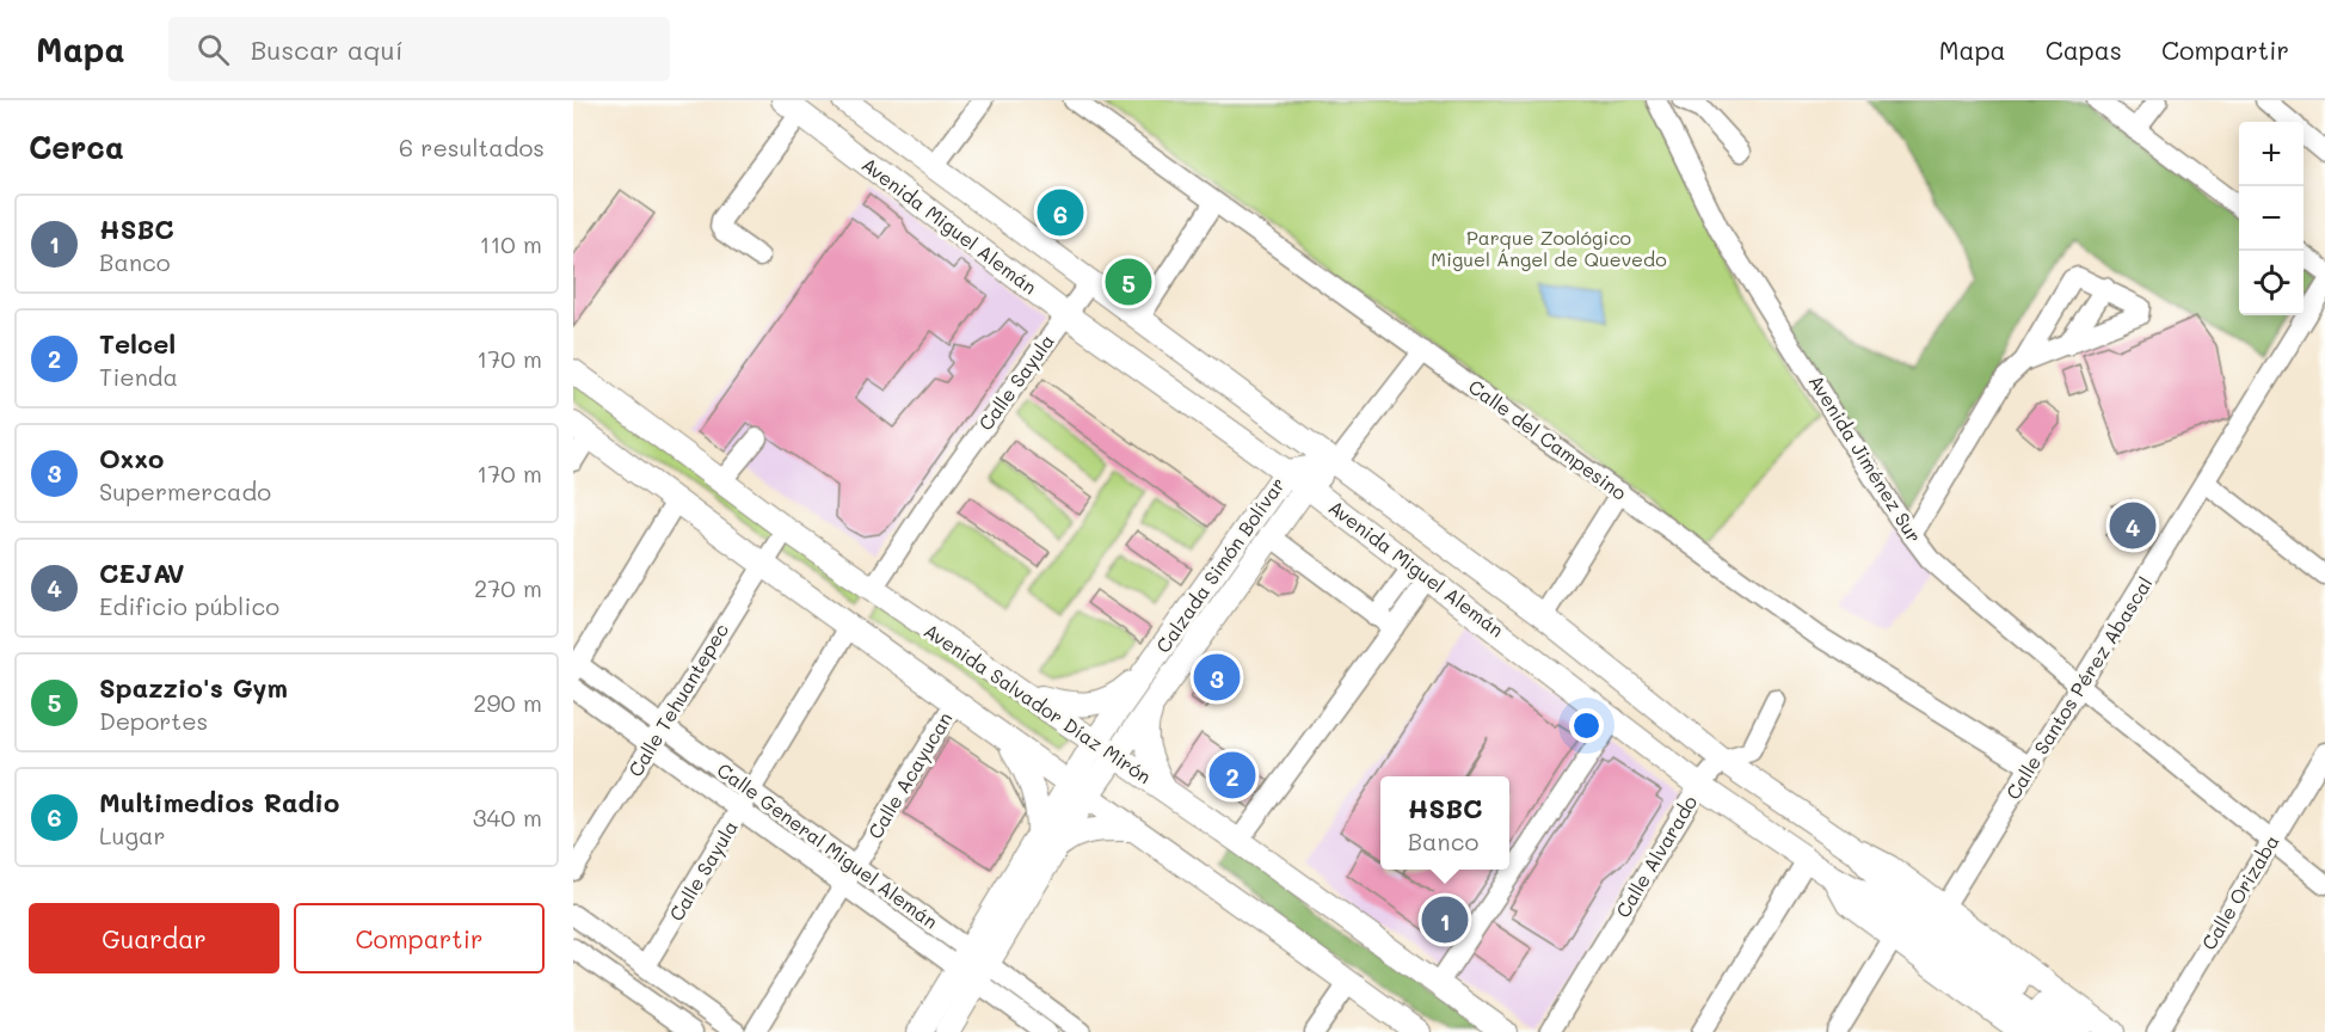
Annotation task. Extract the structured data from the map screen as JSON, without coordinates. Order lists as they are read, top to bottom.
{
  "streets": {
    "main road": ["Avenida Miguel Alemán", "Calzada Simón Bolívar", "Avenida Salvador Díaz Mirón"],
    "street": [
      "Calle Sayula",
      "Calle del Campesino",
      "Avenida Jiménez Sur",
      "Calle Santos Pérez Abascal",
      "Calle Tehuantepec",
      "Calle Acayucan",
      "Calle General Miguel Alemán",
      "Calle Alvarado",
      "Calle Orizaba"
    ]
  },
  "crossings": [
    ["Avenida Miguel Alemán", "Calle Sayula"],
    ["Avenida Miguel Alemán", "Calzada Simón Bolívar"],
    ["Avenida Miguel Alemán", "Calle Alvarado"],
    ["Calle Sayula", "Avenida Salvador Díaz Mirón"],
    ["Calle Sayula", "Calle General Miguel Alemán"],
    ["Calle del Campesino", "Calle Santos Pérez Abascal"],
    ["Avenida Jiménez Sur", "Calle Santos Pérez Abascal"],
    ["Avenida Jiménez Sur", "Calle Orizaba"],
    ["Calzada Simón Bolívar", "Avenida Salvador Díaz Mirón"],
    ["Calzada Simón Bolívar", "Calle General Miguel Alemán"],
    ["Calle Tehuantepec", "Avenida Salvador Díaz Mirón"],
    ["Calle Tehuantepec", "Calle General Miguel Alemán"],
    ["Calle Acayucan", "Calle General Miguel Alemán"]
  ],
  "parks": ["Parque Zoológico Miguel Ángel de Quevedo"],
  "page": {
    "header": "Mapa",
    "search": "Buscar aquí",
    "nav": ["Mapa", "Capas", "Compartir"],
    "heading": ["Cerca", "6 resultados"],
    "map_buttons": ["+", "−"],
    "pins": [
      "6",
      "5",
      "4",
      "3",
      "2",
      "1"
    ],
    "list": [
      {
        "mark": "1",
        "name": "HSBC",
        "note": "Banco",
        "value": "110 m"
      },
      {
        "mark": "2",
        "name": "Telcel",
        "note": "Tienda",
        "value": "170 m"
      },
      {
        "mark": "3",
        "name": "Oxxo",
        "note": "Supermercado",
        "value": "170 m"
      },
      {
        "mark": "4",
        "name": "CEJAV",
        "note": "Edificio público",
        "value": "270 m"
      },
      {
        "mark": "5",
        "name": "Spazzio's Gym",
        "note": "Deportes",
        "value": "290 m"
      },
      {
        "mark": "6",
        "name": "Multimedios Radio",
        "note": "Lugar",
        "value": "340 m"
      }
    ],
    "popup": ["HSBC", "Banco"],
    "buttons": ["Guardar", "Compartir"]
  }
}
